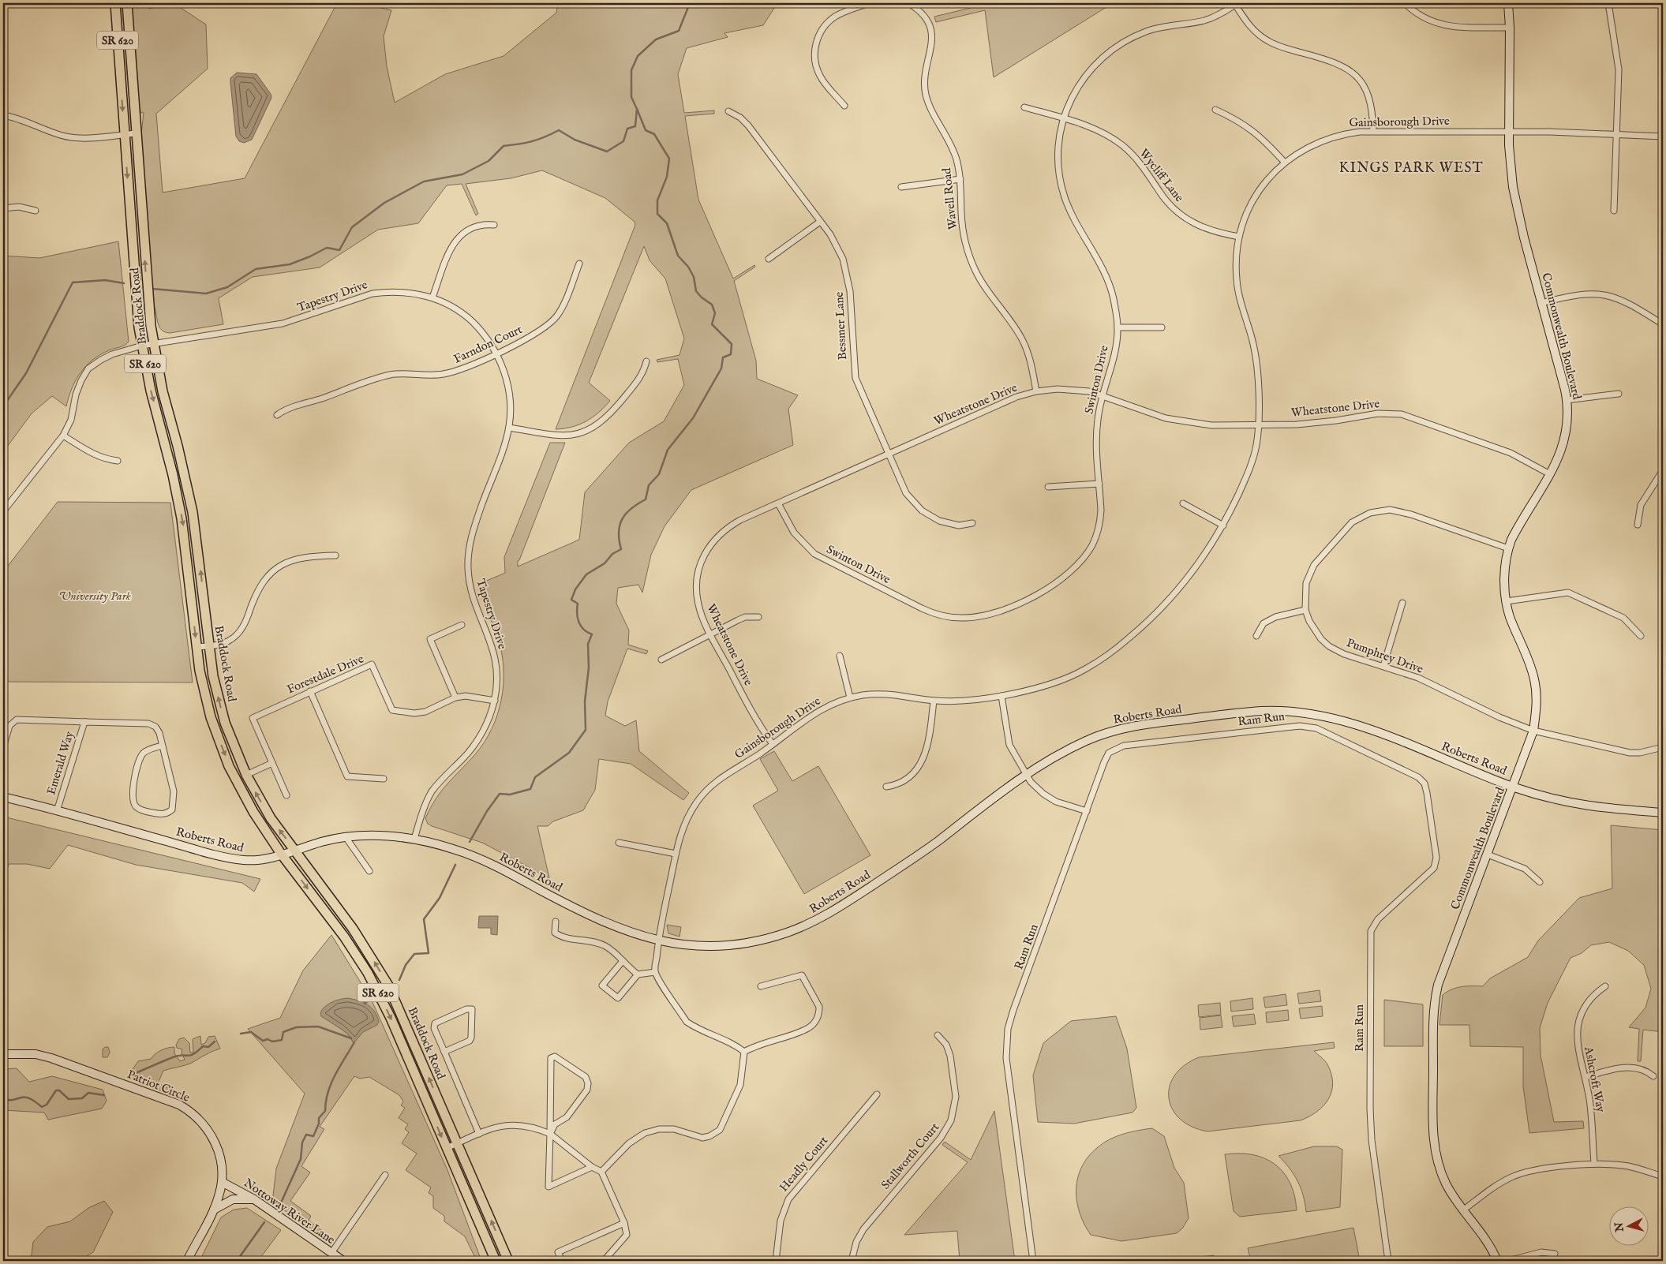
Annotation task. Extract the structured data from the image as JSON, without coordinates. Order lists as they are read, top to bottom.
{
  "streets": {
    "main road": ["SR 620", "Braddock Road"],
    "street": [
      "Gainsborough Drive",
      "Wycliff Lane",
      "Wavell Road",
      "Tapestry Drive",
      "Bessmer Lane",
      "Commonwealth Boulevard",
      "Farndon Court",
      "Swinton Drive",
      "Wheatstone Drive",
      "Pumphrey Drive",
      "Forestdale Drive",
      "Roberts Road",
      "Ram Run",
      "Emerald Way",
      "Ashcroft Way",
      "Patriot Circle",
      "Stallworth Court",
      "Headly Court",
      "Nottoway River Lane"
    ]
  },
  "crossings": [
    ["Gainsborough Drive", "Wycliff Lane"],
    ["Gainsborough Drive", "Commonwealth Boulevard"],
    ["Gainsborough Drive", "Wheatstone Drive"],
    ["Gainsborough Drive", "Roberts Road"],
    ["Wycliff Lane", "Swinton Drive"],
    ["Wavell Road", "Wheatstone Drive"],
    ["Tapestry Drive", "Braddock Road"],
    ["Tapestry Drive", "Farndon Court"],
    ["Tapestry Drive", "Forestdale Drive"],
    ["Tapestry Drive", "Roberts Road"],
    ["Braddock Road", "Roberts Road"],
    ["Bessmer Lane", "Wheatstone Drive"],
    ["Commonwealth Boulevard", "Wheatstone Drive"],
    ["Commonwealth Boulevard", "Pumphrey Drive"],
    ["Commonwealth Boulevard", "Roberts Road"],
    ["Swinton Drive", "Wheatstone Drive"],
    ["Roberts Road", "Emerald Way"],
    ["Patriot Circle", "Nottoway River Lane"]
  ],
  "districts": ["KINGS PARK WEST"],
  "parks": ["University Park"],
  "north": "left"
}
